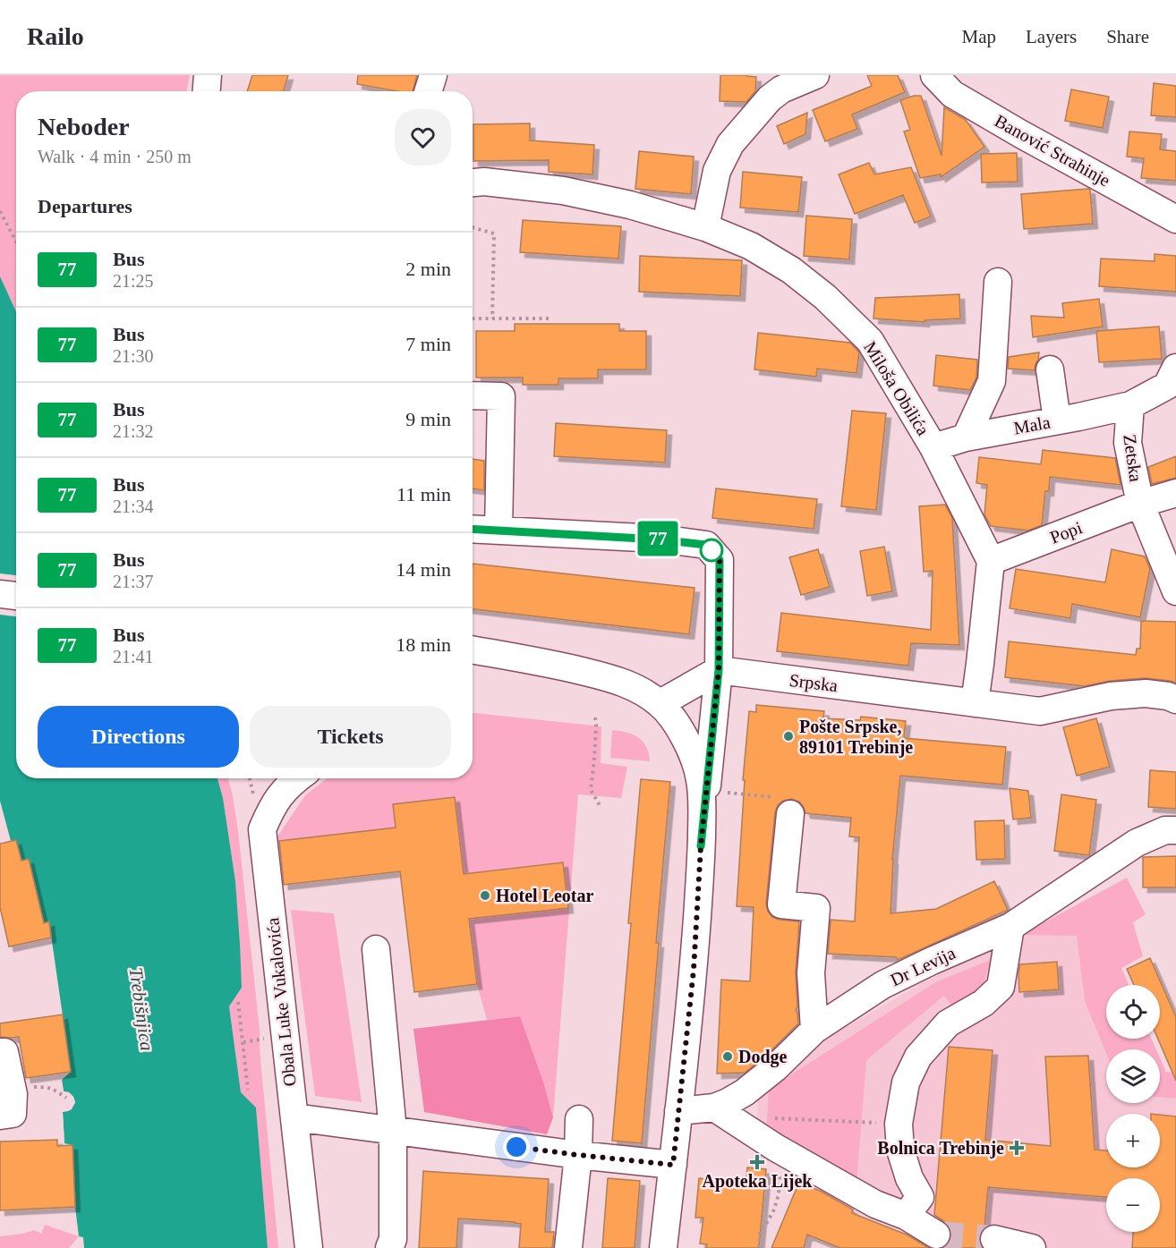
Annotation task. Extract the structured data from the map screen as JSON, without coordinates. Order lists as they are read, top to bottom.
{
  "streets": {
    "street": [
      "Banović Strahinje",
      "Miloša Obilića",
      "Mala",
      "Zetska",
      "Popi",
      "Srpska",
      "Dr Levija",
      "Obala Luke Vukalovića"
    ]
  },
  "crossings": [
    ["Miloša Obilića", "Mala"],
    ["Miloša Obilića", "Popi"],
    ["Mala", "Zetska"],
    ["Zetska", "Popi"]
  ],
  "water": ["Trebišnjica"],
  "places": {
    "other": ["Pošte Srpske, 89101 Trebinje", "Hotel Leotar", "Dodge"],
    "health": ["Bolnica Trebinje", "Apoteka Lijek"]
  },
  "lines": ["bus line 77"],
  "page": {
    "header": "Railo",
    "nav": ["Map", "Layers", "Share"],
    "on_map": "77",
    "heading": [
      ["Neboder", "Walk · 4 min · 250 m"],
      "Departures"
    ],
    "list": [
      {
        "mark": "77",
        "name": "Bus",
        "note": "21:25",
        "value": "2 min"
      },
      {
        "mark": "77",
        "name": "Bus",
        "note": "21:30",
        "value": "7 min"
      },
      {
        "mark": "77",
        "name": "Bus",
        "note": "21:32",
        "value": "9 min"
      },
      {
        "mark": "77",
        "name": "Bus",
        "note": "21:34",
        "value": "11 min"
      },
      {
        "mark": "77",
        "name": "Bus",
        "note": "21:37",
        "value": "14 min"
      },
      {
        "mark": "77",
        "name": "Bus",
        "note": "21:41",
        "value": "18 min"
      }
    ],
    "buttons": ["Directions", "Tickets"],
    "map_buttons": ["+", "−"]
  }
}
